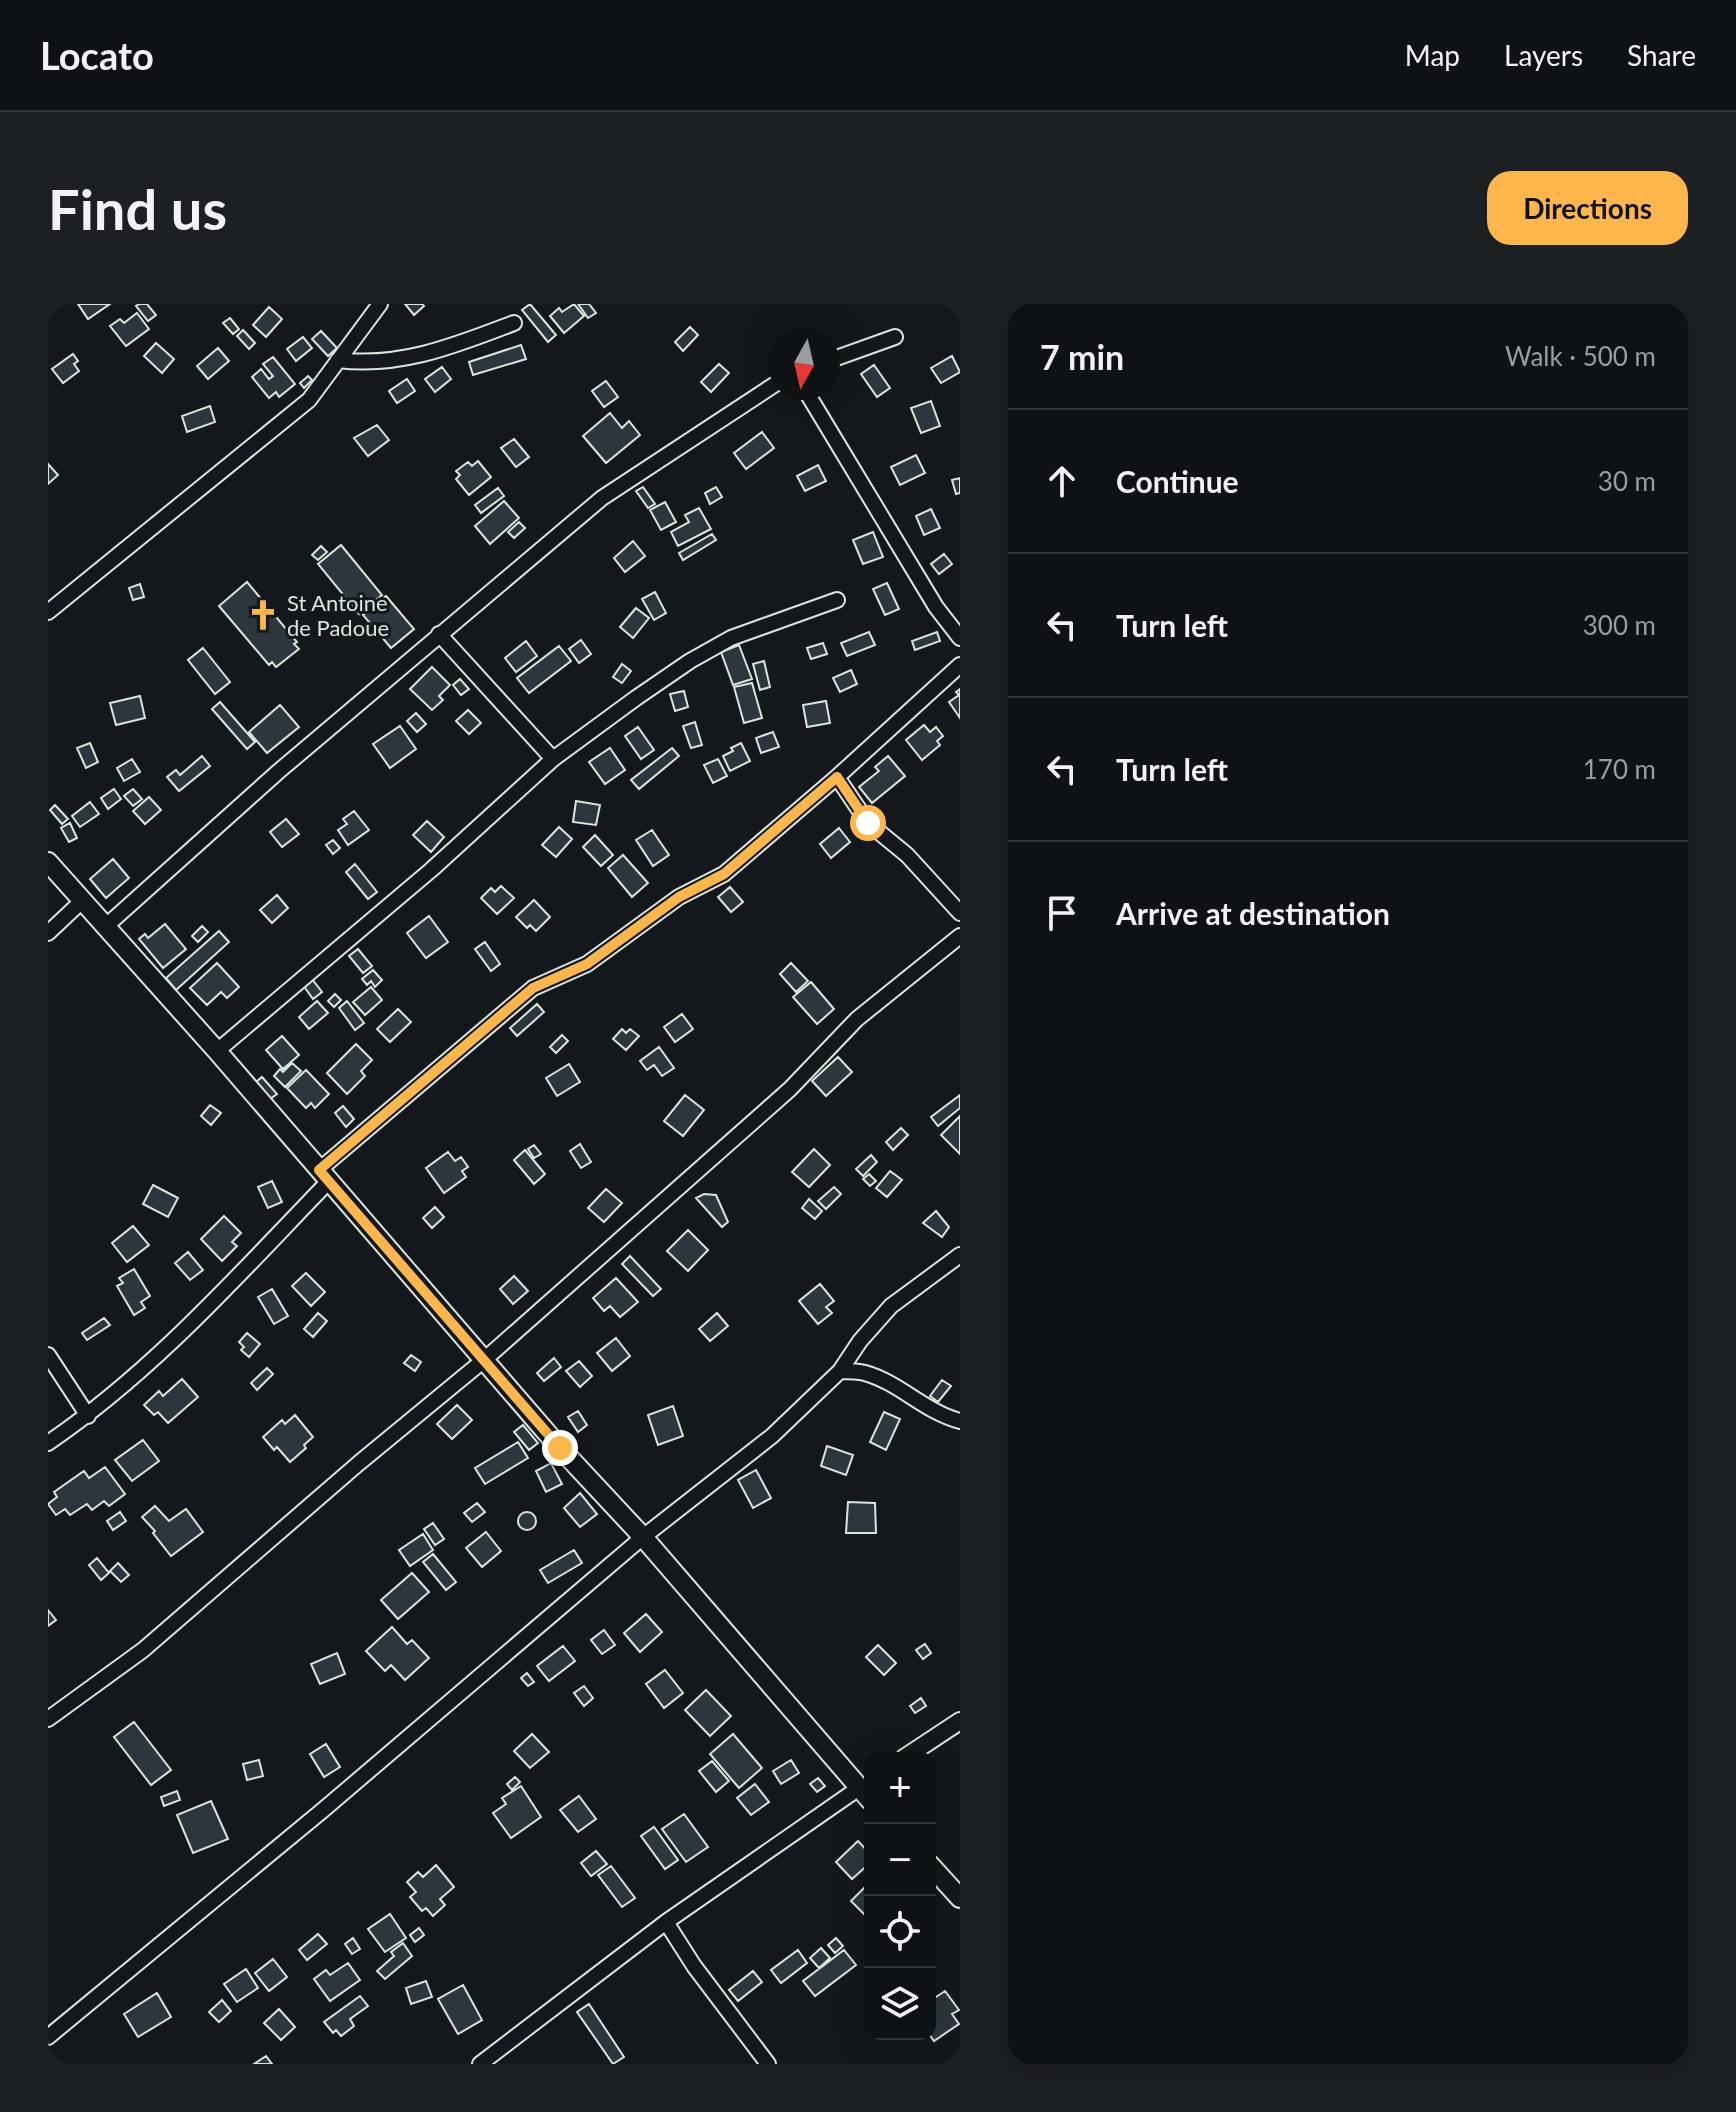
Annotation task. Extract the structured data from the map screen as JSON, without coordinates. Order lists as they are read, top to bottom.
{
  "places": {
    "church": ["St Antoine de Padoue"]
  },
  "north": "bottom",
  "page": {
    "header": "Locato",
    "nav": ["Map", "Layers", "Share"],
    "buttons": "Directions",
    "title": "Find us",
    "heading": ["7 min", "Walk · 500 m"],
    "list": [
      ["Continue", "30 m"],
      ["Turn left", "300 m"],
      ["Turn left", "170 m"],
      "Arrive at destination"
    ],
    "map_buttons": ["+", "−"]
  }
}
